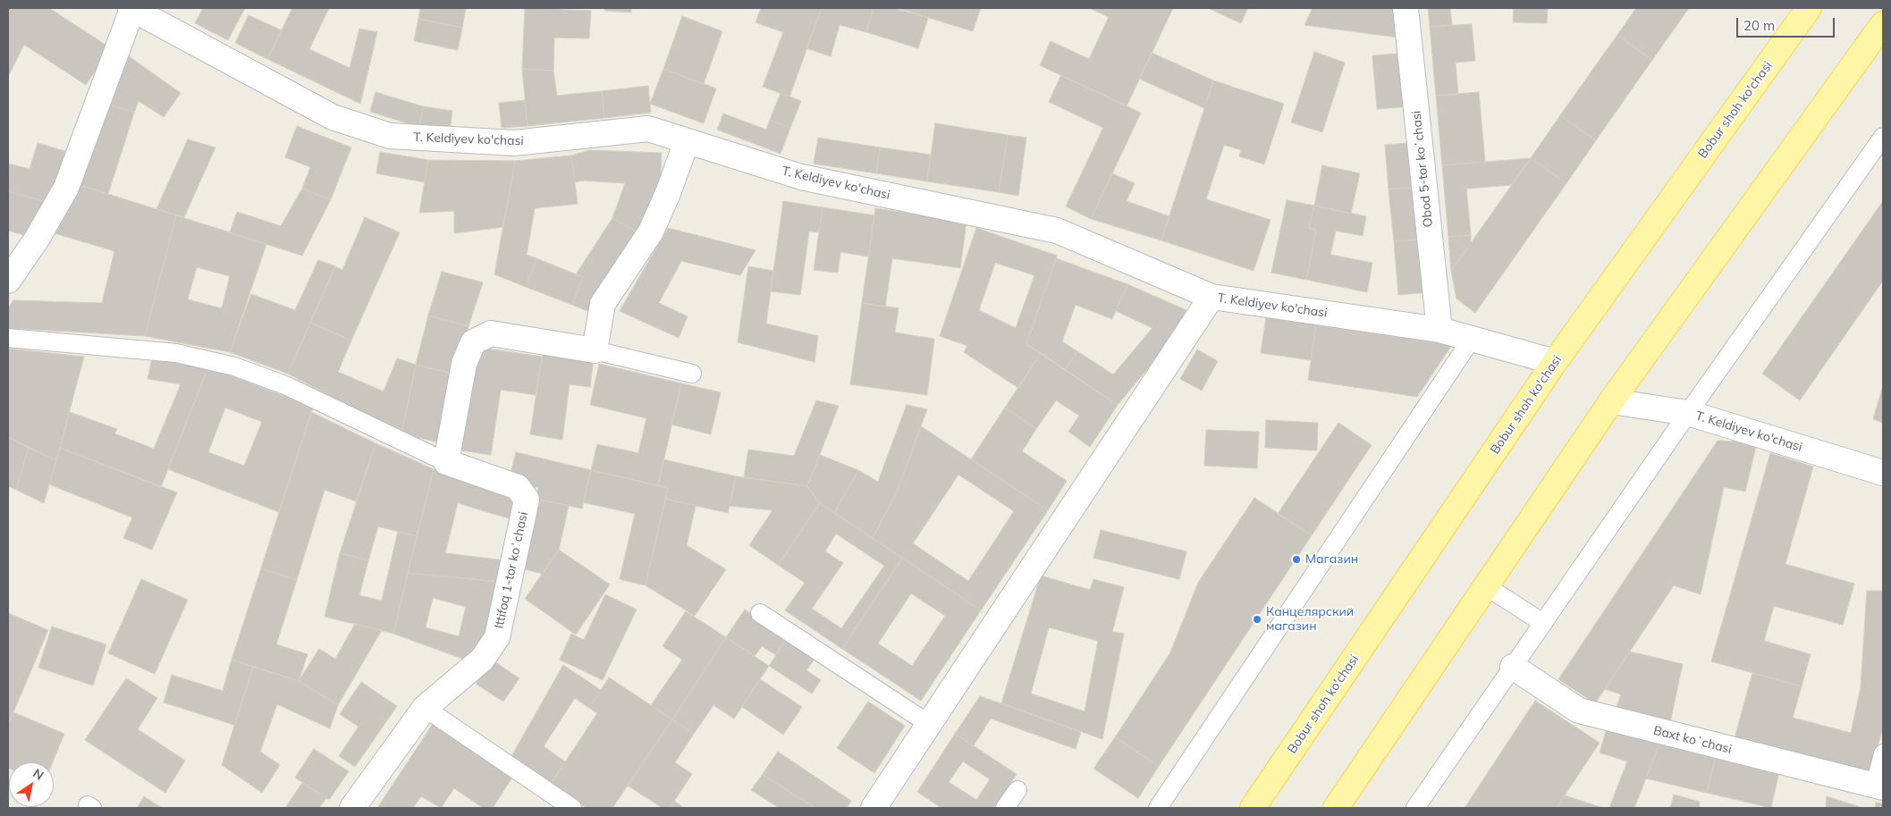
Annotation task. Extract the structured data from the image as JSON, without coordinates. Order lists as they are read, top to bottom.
{
  "streets": {
    "main road": ["Bobur shoh ko'chasi"],
    "street": [
      "T. Keldiyev ko'chasi",
      "Obod 5-tor koʻchasi",
      "Ittifoq 1-tor koʻchasi",
      "Baxt koʻchasi"
    ]
  },
  "crossings": [
    ["Bobur shoh ko'chasi", "T. Keldiyev ko'chasi"],
    ["T. Keldiyev ko'chasi", "Obod 5-tor koʻchasi"]
  ],
  "places": ["Магазин", "Канцелярский магазин"],
  "scale_bar": "20 m",
  "north": "top right"
}
